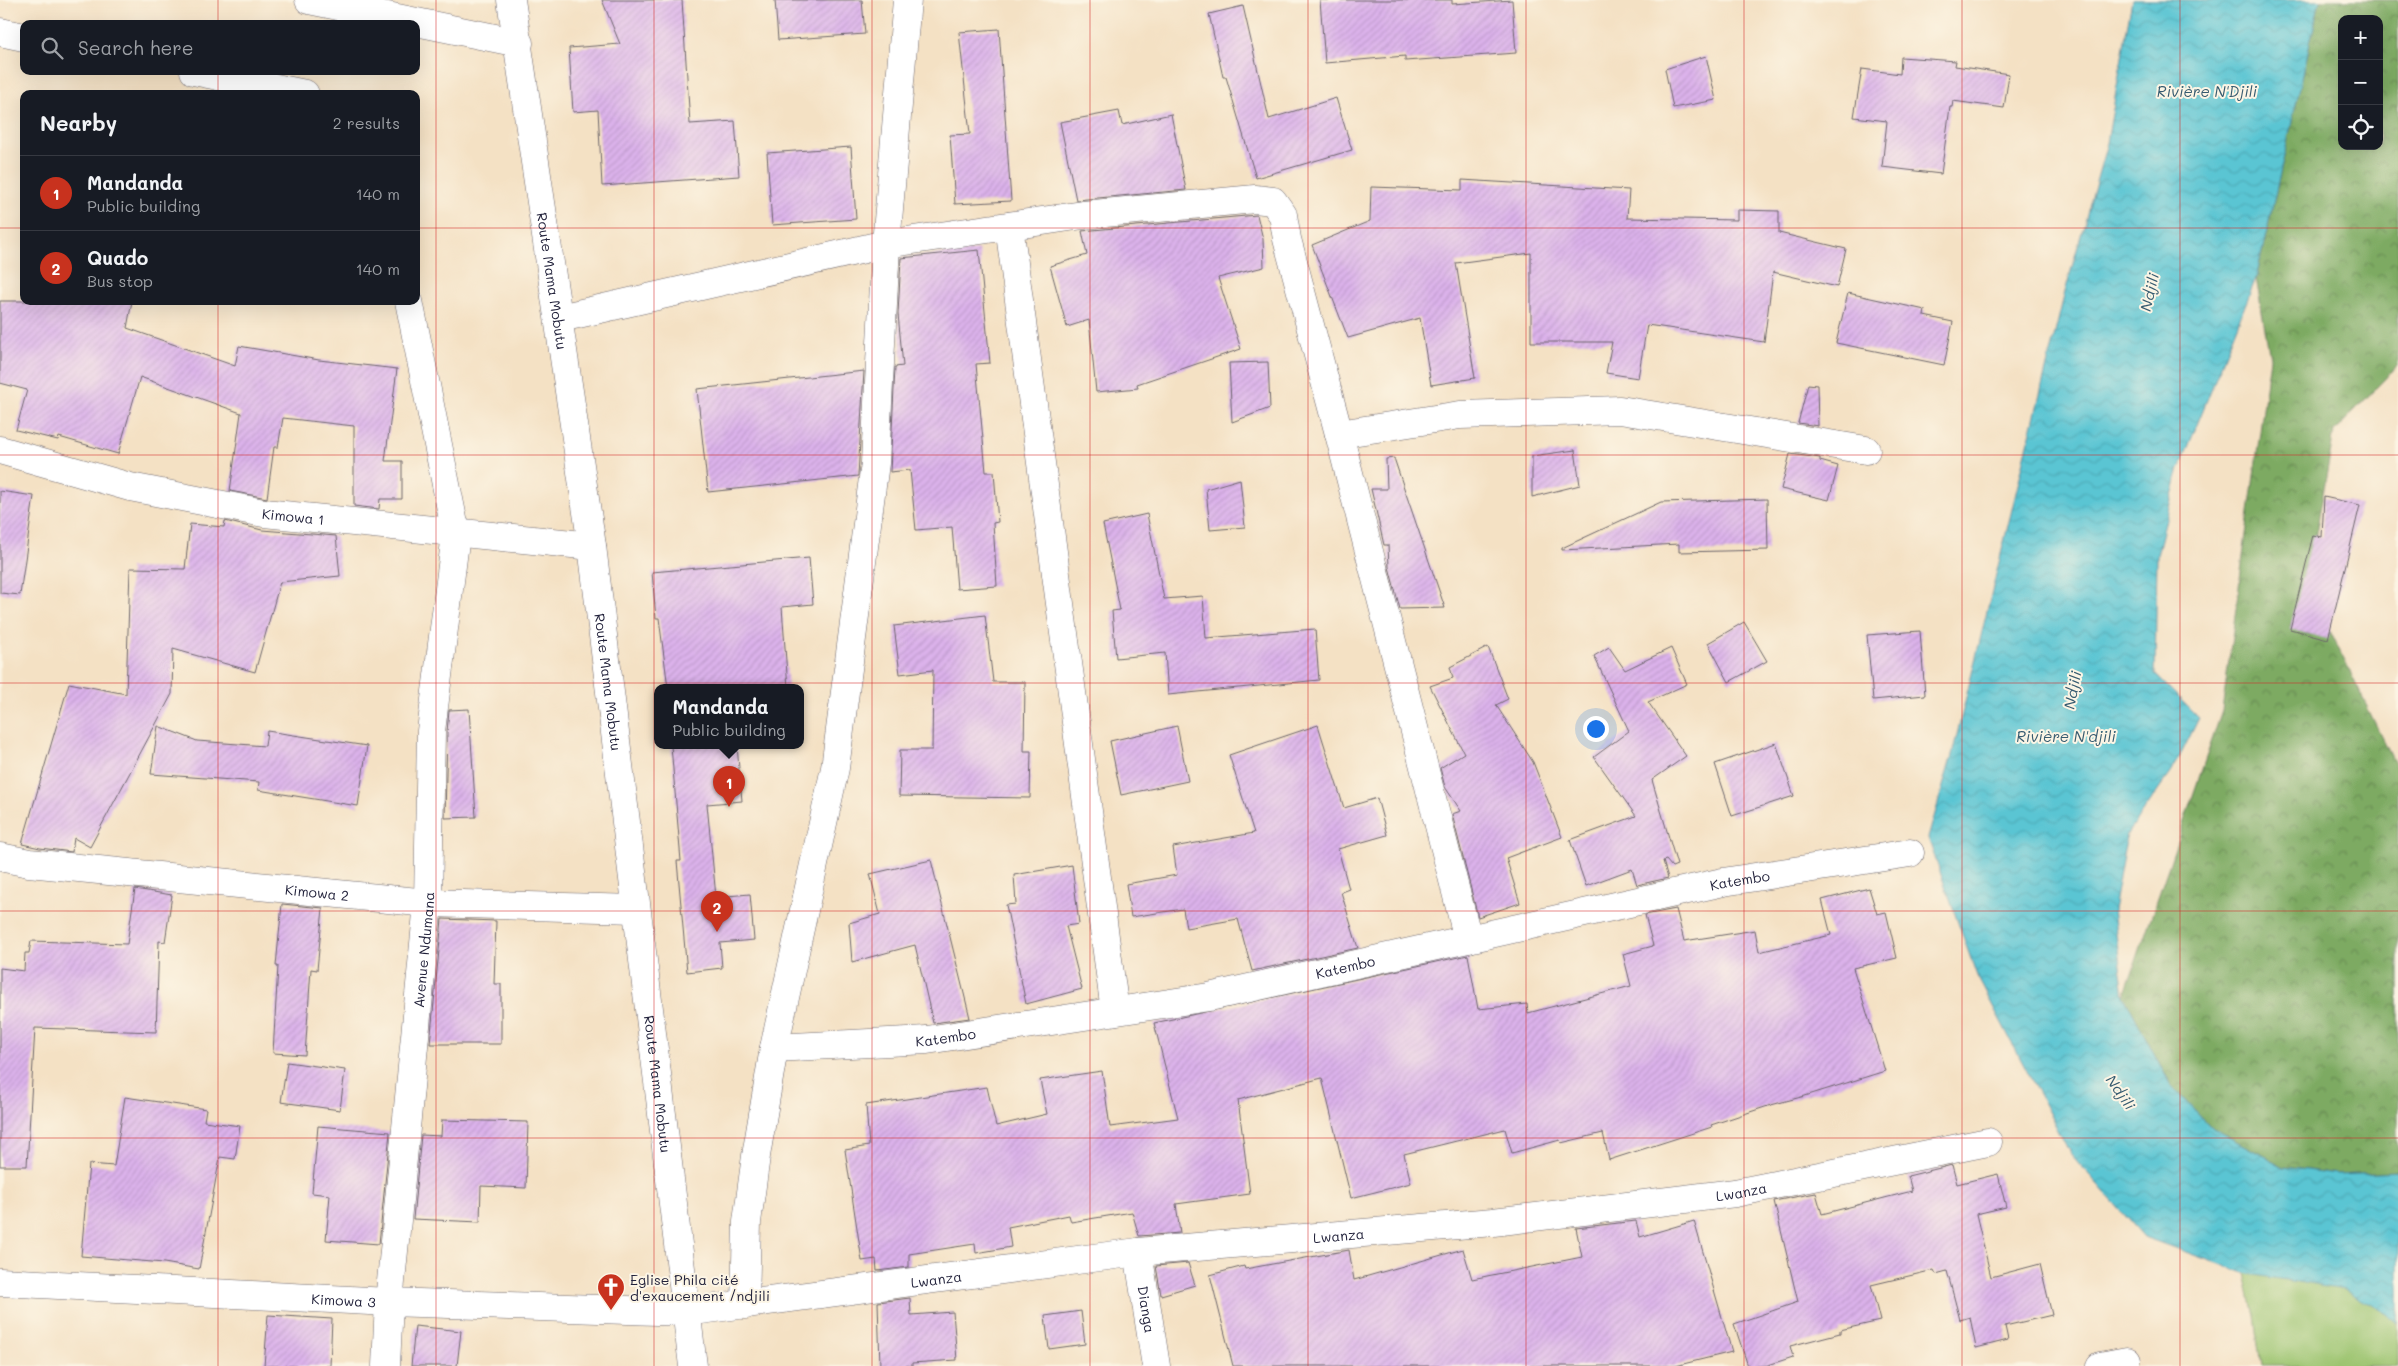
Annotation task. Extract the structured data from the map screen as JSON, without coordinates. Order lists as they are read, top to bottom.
{
  "streets": {
    "street": [
      "Route Mama Mobutu",
      "Kimowa 1",
      "Katembo",
      "Kimowa 2",
      "Avenue Ndumana",
      "Lwanza",
      "Kimowa 3",
      "Dianga"
    ]
  },
  "crossings": [
    ["Route Mama Mobutu", "Kimowa 1"],
    ["Route Mama Mobutu", "Kimowa 2"],
    ["Route Mama Mobutu", "Lwanza"],
    ["Route Mama Mobutu", "Kimowa 3"],
    ["Kimowa 1", "Avenue Ndumana"],
    ["Kimowa 2", "Avenue Ndumana"],
    ["Avenue Ndumana", "Kimowa 3"],
    ["Lwanza", "Kimowa 3"],
    ["Lwanza", "Dianga"]
  ],
  "water": ["Rivière N'Djili", "Ndjili", "Rivière N'djili"],
  "places": {
    "church": ["Eglise Phila cité d'exaucement /ndjili"]
  },
  "page": {
    "map_buttons": ["+", "−"],
    "search": "Search here",
    "heading": ["Nearby", "2 results"],
    "list": [
      {
        "mark": "1",
        "name": "Mandanda",
        "note": "Public building",
        "value": "140 m"
      },
      {
        "mark": "2",
        "name": "Quado",
        "note": "Bus stop",
        "value": "140 m"
      }
    ],
    "popup": ["Mandanda", "Public building"],
    "pins": ["1", "2"]
  }
}
